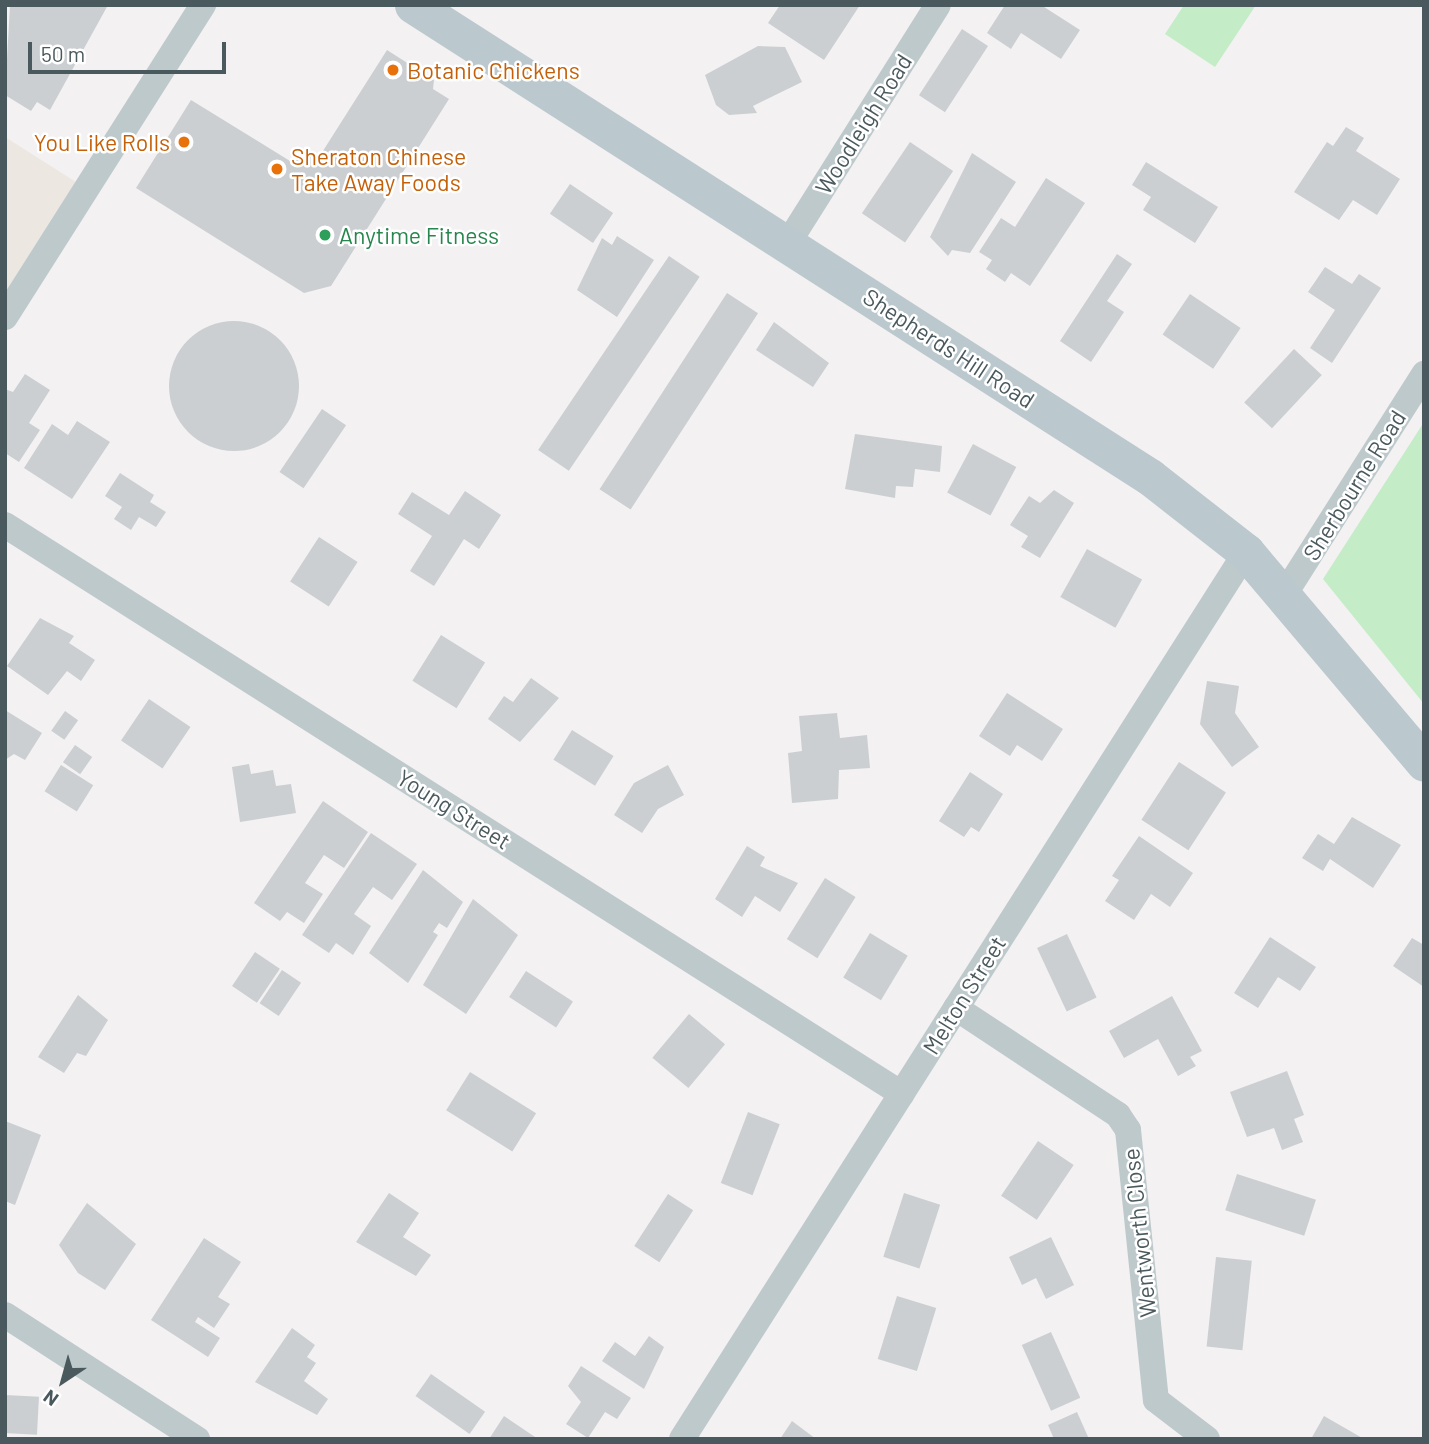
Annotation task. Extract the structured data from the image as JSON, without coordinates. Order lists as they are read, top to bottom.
{
  "streets": {
    "main road": ["Shepherds Hill Road"],
    "street": [
      "Woodleigh Road",
      "Sherbourne Road",
      "Young Street",
      "Melton Street",
      "Wentworth Close"
    ]
  },
  "crossings": [
    ["Woodleigh Road", "Shepherds Hill Road"],
    ["Shepherds Hill Road", "Sherbourne Road"],
    ["Shepherds Hill Road", "Melton Street"],
    ["Young Street", "Melton Street"],
    ["Melton Street", "Wentworth Close"]
  ],
  "places": [
    "Botanic Chickens",
    "You Like Rolls",
    "Sheraton Chinese Take Away Foods",
    "Anytime Fitness"
  ],
  "scale_bar": "50 m",
  "north": "bottom left"
}
